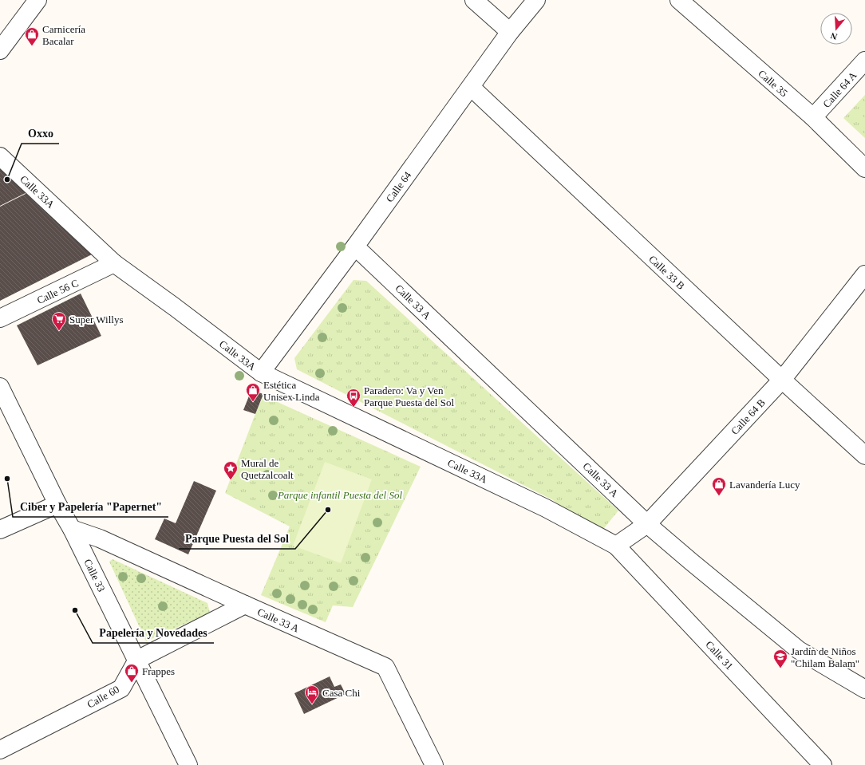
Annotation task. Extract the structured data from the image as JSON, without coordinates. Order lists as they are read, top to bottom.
{
  "streets": {
    "street": [
      "Calle 35",
      "Calle 64 A",
      "Calle 64",
      "Calle 33A",
      "Calle 33 B",
      "Calle 56 C",
      "Calle 33 A",
      "Calle 64 B",
      "Calle 33",
      "Calle 31",
      "Calle 60"
    ]
  },
  "crossings": [
    ["Calle 35", "Calle 64 A"],
    ["Calle 64", "Calle 33A"],
    ["Calle 64", "Calle 33 B"],
    ["Calle 64", "Calle 33 A"],
    ["Calle 33A", "Calle 56 C"],
    ["Calle 33A", "Calle 64 B"],
    ["Calle 33A", "Calle 31"],
    ["Calle 33 B", "Calle 64 B"],
    ["Calle 33 A", "Calle 64 B"],
    ["Calle 33 A", "Calle 33"],
    ["Calle 64 B", "Calle 31"],
    ["Calle 33", "Calle 60"]
  ],
  "parks": ["Parque infantil Puesta del Sol"],
  "places": {
    "shop": [
      "Carnicería Bacalar",
      "Estética Unisex Linda",
      "Lavandería Lucy",
      "Frappes"
    ],
    "other": [
      "Oxxo",
      "Ciber y Papelería \"Papernet\"",
      "Parque Puesta del Sol",
      "Papelería y Novedades"
    ],
    "supermarket": ["Super Willys"],
    "bus stop": ["Paradero: Va y Ven Parque Puesta del Sol"],
    "place": ["Mural de Quetzalcoalt"],
    "school or university": ["Jardín de Niños \"Chilam Balam\""],
    "hotel": ["Casa Chi"]
  },
  "north": "bottom"
}
